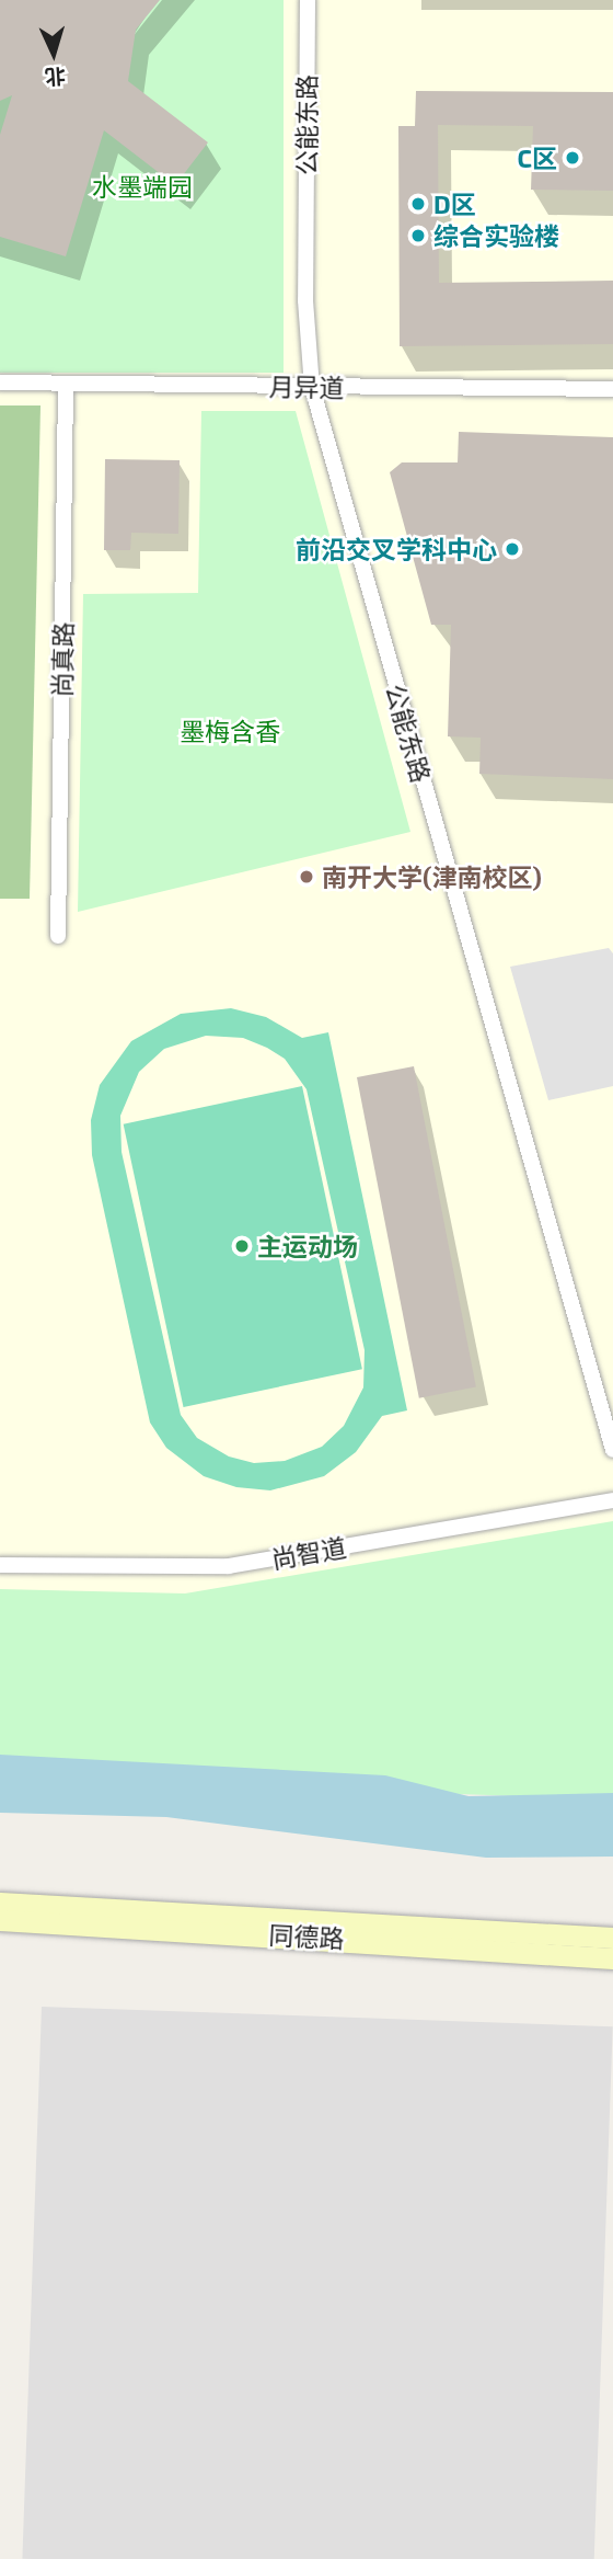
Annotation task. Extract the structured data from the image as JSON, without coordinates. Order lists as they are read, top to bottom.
{
  "streets": {
    "main road": ["同德路"],
    "street": [
      "公能东路",
      "月异道",
      "尚真路",
      "尚智道"
    ]
  },
  "crossings": [
    ["公能东路", "月异道"],
    ["月异道", "尚真路"]
  ],
  "parks": ["水墨端园", "墨梅含香"],
  "places": [
    "C区",
    "D区",
    "综合实验楼",
    "前沿交叉学科中心",
    "南开大学(津南校区)",
    "主运动场"
  ],
  "north": "bottom"
}
